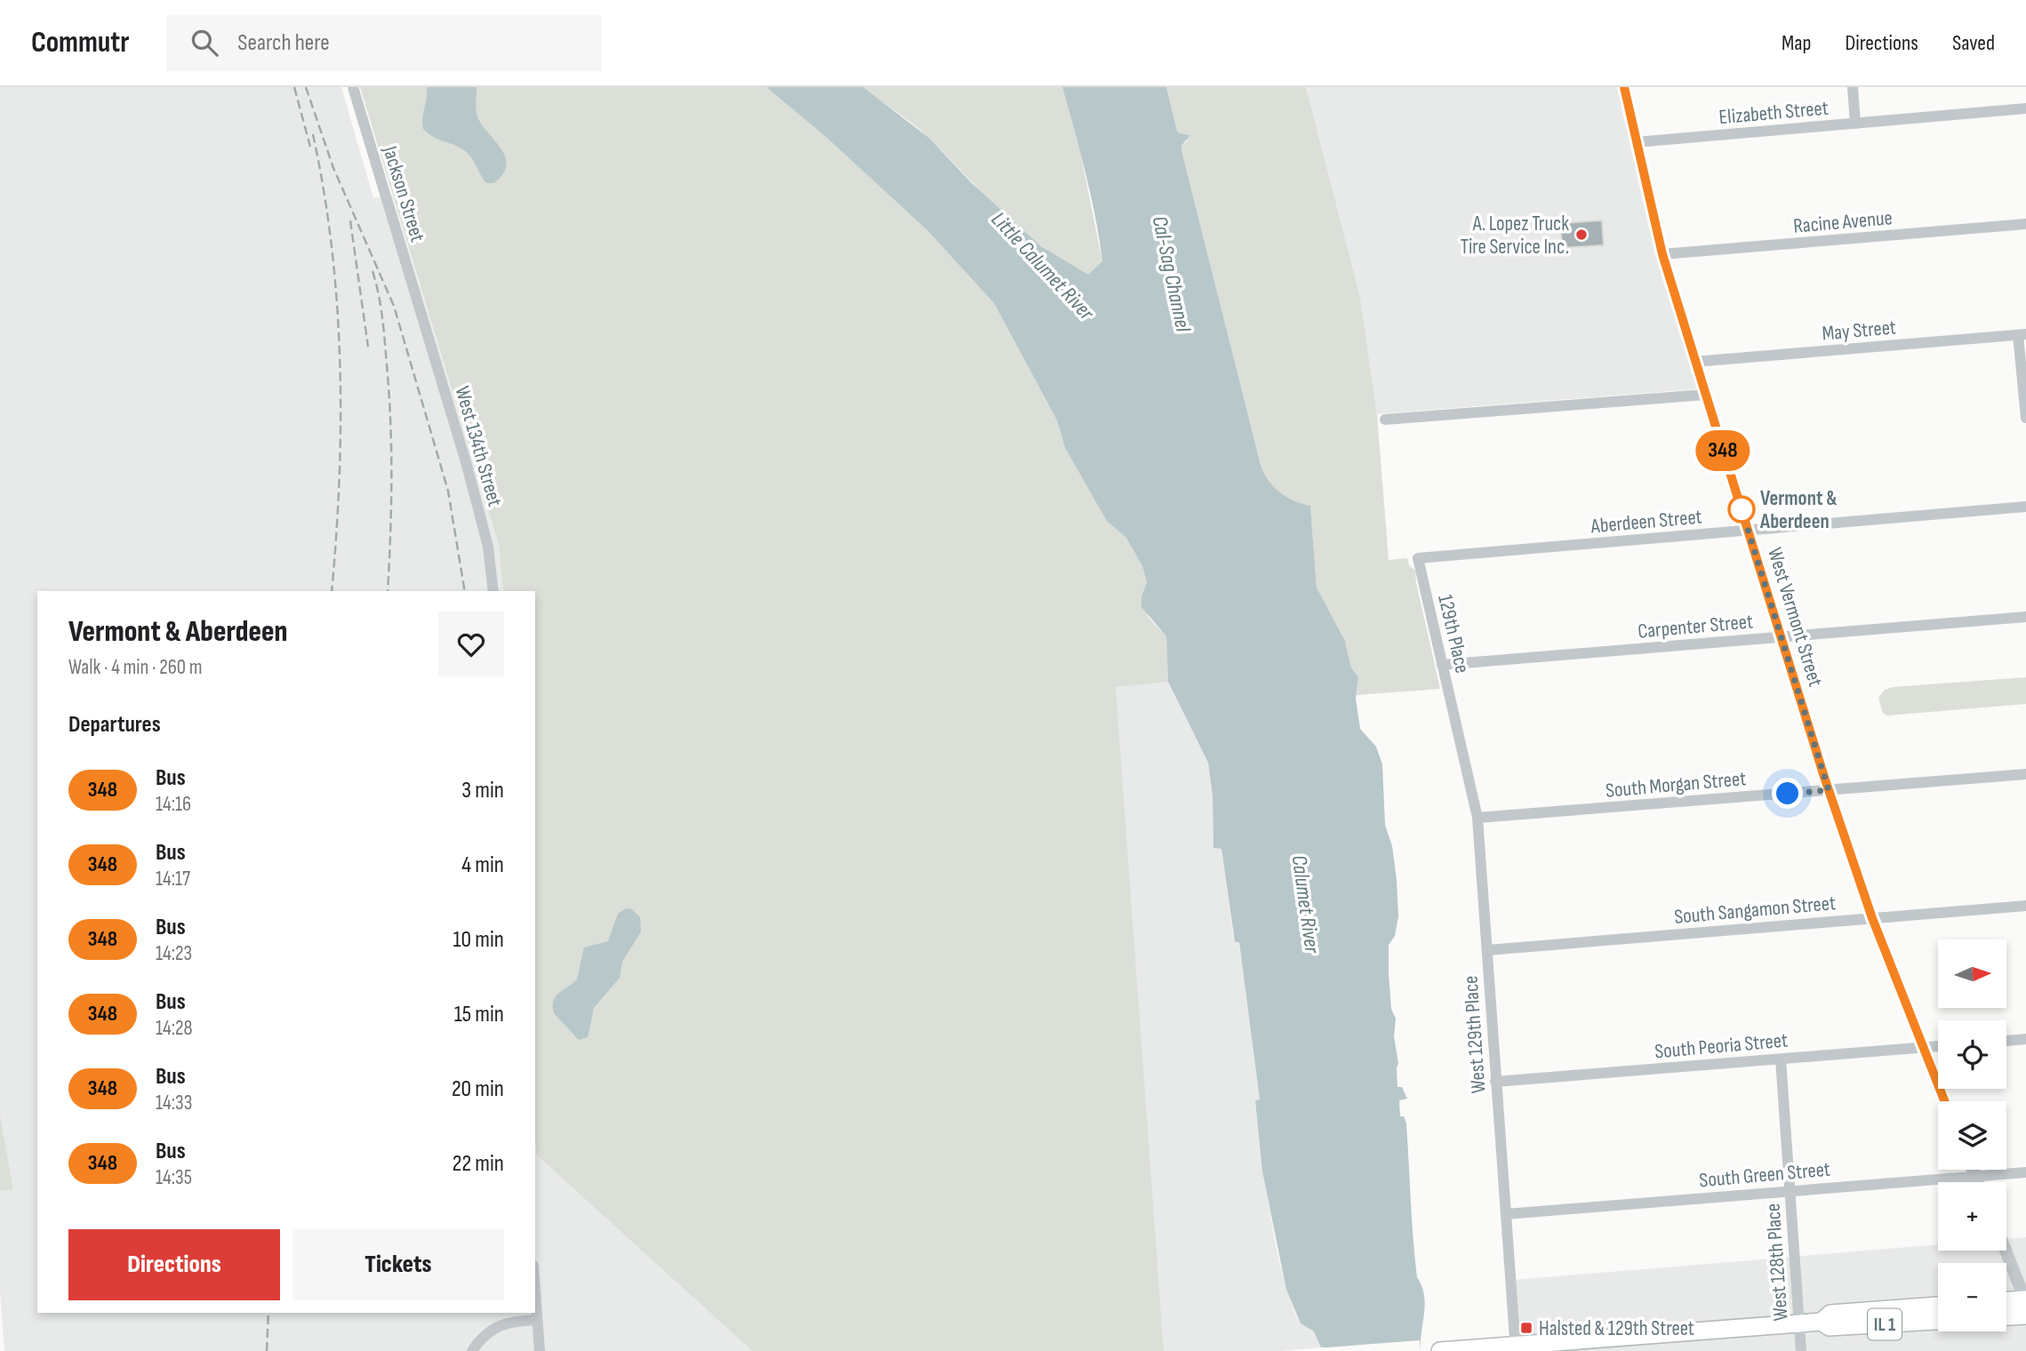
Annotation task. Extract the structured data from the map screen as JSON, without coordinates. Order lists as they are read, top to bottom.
{
  "streets": {
    "main road": ["IL 1"],
    "street": [
      "Elizabeth Street",
      "Jackson Street",
      "Racine Avenue",
      "May Street",
      "West 134th Street",
      "Aberdeen Street",
      "West Vermont Street",
      "Carpenter Street",
      "129th Place",
      "South Morgan Street",
      "South Sangamon Street",
      "West 129th Place",
      "South Peoria Street",
      "South Green Street",
      "West 128th Place"
    ]
  },
  "crossings": [
    ["Elizabeth Street", "West Vermont Street"],
    ["Jackson Street", "West 134th Street"],
    ["Racine Avenue", "West Vermont Street"],
    ["May Street", "West Vermont Street"],
    ["Aberdeen Street", "West Vermont Street"],
    ["Aberdeen Street", "129th Place"],
    ["West Vermont Street", "Carpenter Street"],
    ["West Vermont Street", "South Morgan Street"],
    ["West Vermont Street", "South Sangamon Street"],
    ["West Vermont Street", "South Peoria Street"],
    ["Carpenter Street", "129th Place"],
    ["129th Place", "West 129th Place"],
    ["South Morgan Street", "West 129th Place"],
    ["South Sangamon Street", "West 129th Place"],
    ["West 129th Place", "South Peoria Street"],
    ["West 129th Place", "South Green Street"],
    ["West 129th Place", "IL 1"],
    ["South Peoria Street", "West 128th Place"],
    ["South Green Street", "West 128th Place"],
    ["West 128th Place", "IL 1"]
  ],
  "water": ["Little Calumet River", "Cal-Sag Channel", "Calumet River"],
  "places": {
    "other": ["A. Lopez Truck Tire Service Inc.", "Vermont & Aberdeen"],
    "transit": ["Halsted & 129th Street"]
  },
  "lines": ["bus line 348"],
  "north": "right",
  "page": {
    "header": "Commutr",
    "search": "Search here",
    "nav": ["Map", "Directions", "Saved"],
    "on_map": "348",
    "heading": [
      ["Vermont & Aberdeen", "Walk · 4 min · 260 m"],
      "Departures"
    ],
    "list": [
      {
        "mark": "348",
        "name": "Bus",
        "note": "14:16",
        "value": "3 min"
      },
      {
        "mark": "348",
        "name": "Bus",
        "note": "14:17",
        "value": "4 min"
      },
      {
        "mark": "348",
        "name": "Bus",
        "note": "14:23",
        "value": "10 min"
      },
      {
        "mark": "348",
        "name": "Bus",
        "note": "14:28",
        "value": "15 min"
      },
      {
        "mark": "348",
        "name": "Bus",
        "note": "14:33",
        "value": "20 min"
      },
      {
        "mark": "348",
        "name": "Bus",
        "note": "14:35",
        "value": "22 min"
      }
    ],
    "map_buttons": ["+", "−"],
    "buttons": ["Directions", "Tickets"]
  }
}
